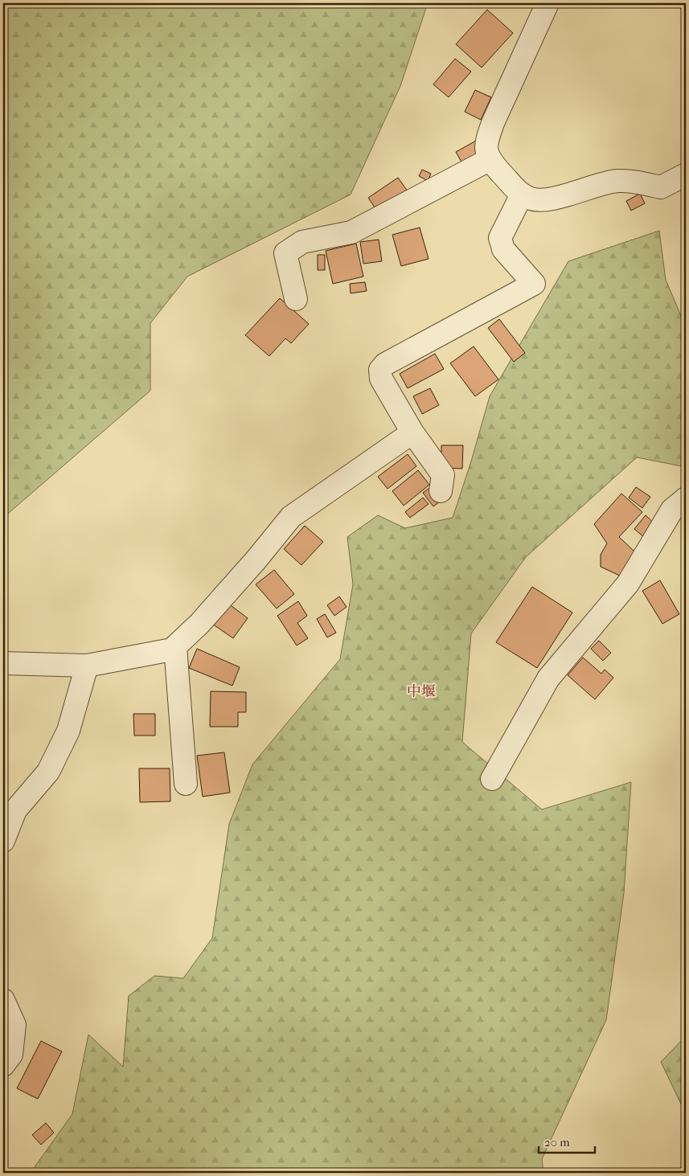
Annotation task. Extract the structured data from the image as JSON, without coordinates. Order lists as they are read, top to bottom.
{
  "districts": ["中堰"],
  "scale_bar": "20 m"
}
